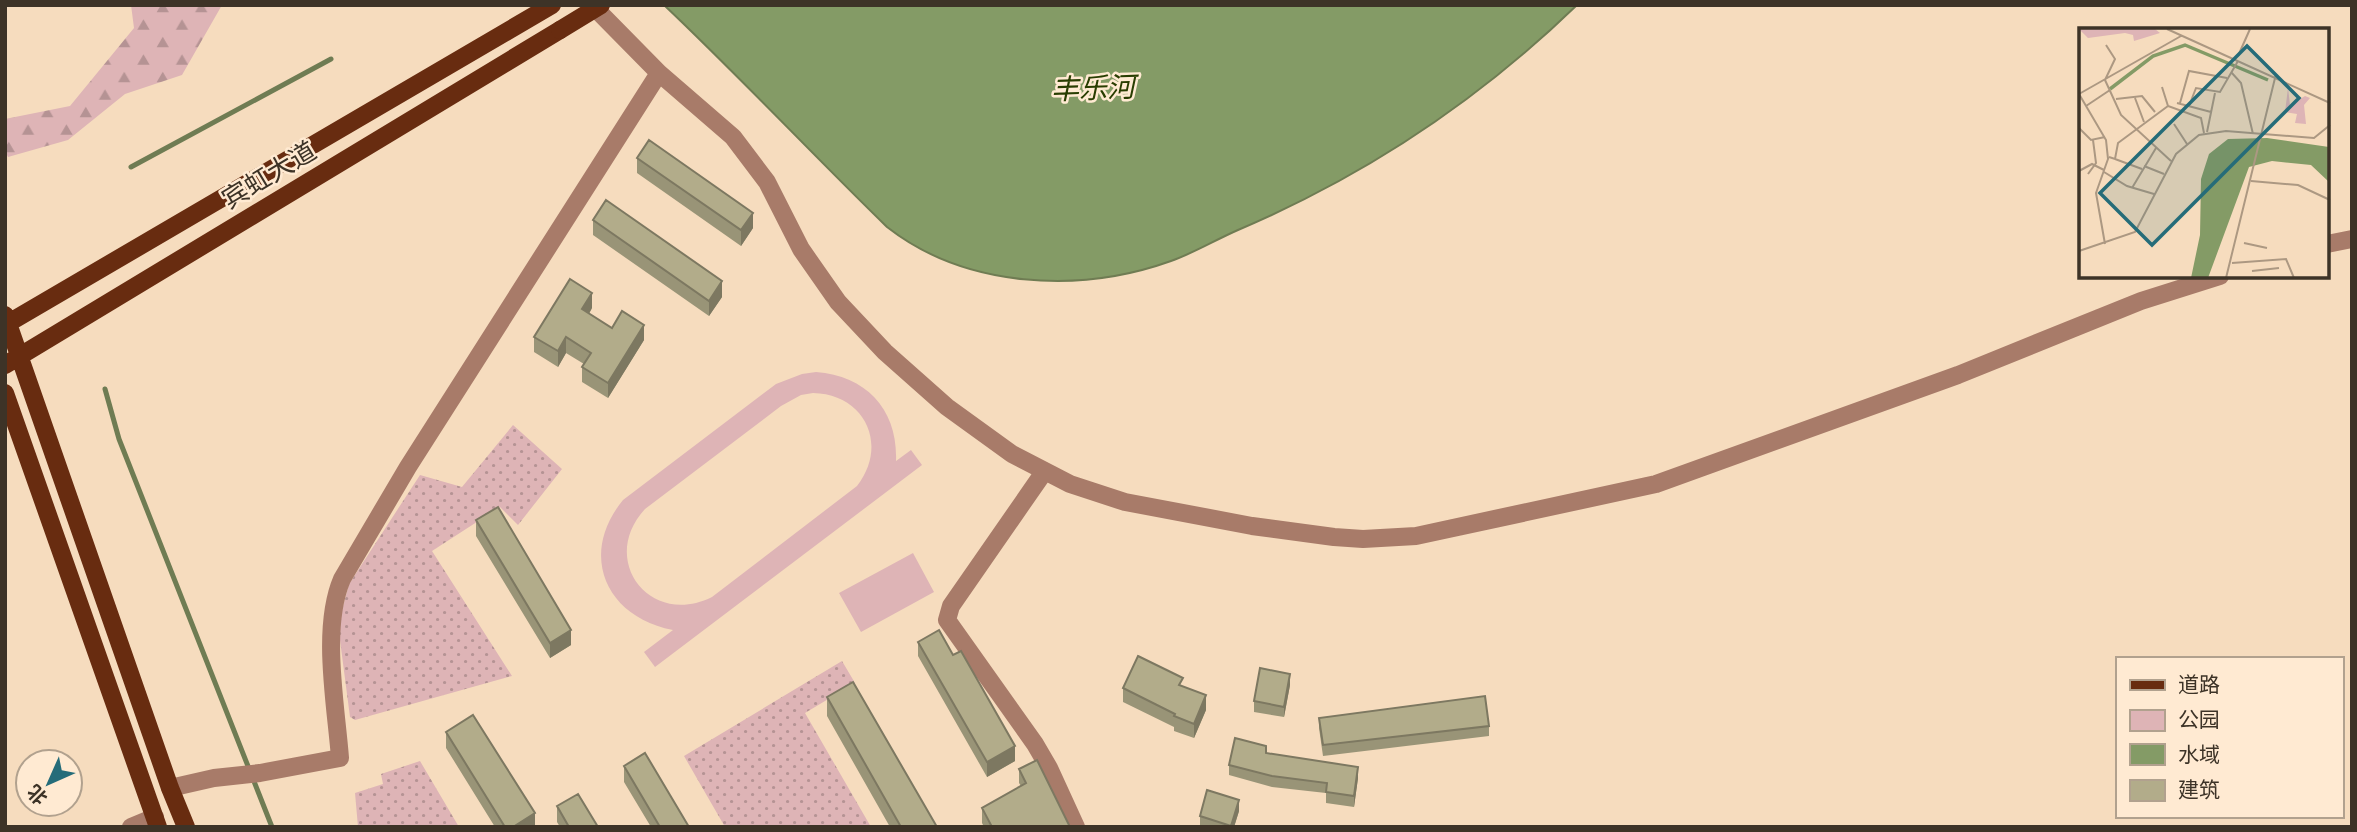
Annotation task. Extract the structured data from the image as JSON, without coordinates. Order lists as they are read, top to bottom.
{
  "streets": {
    "main road": ["宾虹大道"]
  },
  "water": ["丰乐河"],
  "legend": [
    "道路",
    "公园",
    "水域",
    "建筑"
  ],
  "north": "bottom left"
}
